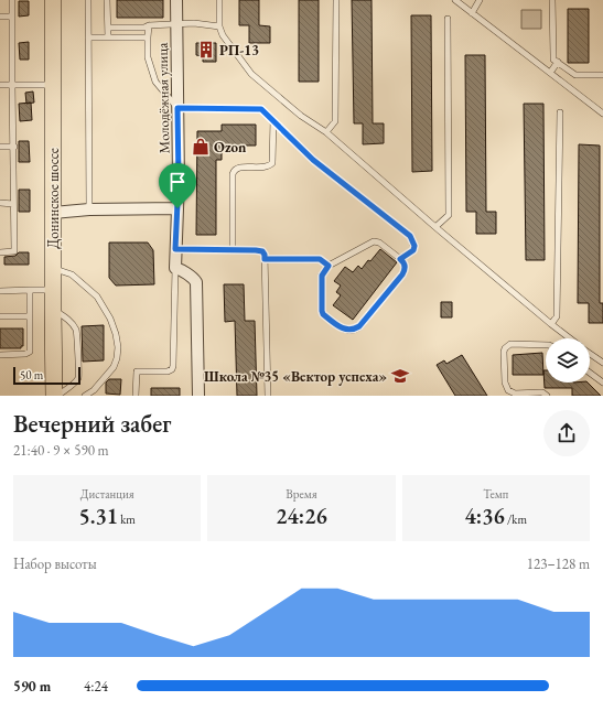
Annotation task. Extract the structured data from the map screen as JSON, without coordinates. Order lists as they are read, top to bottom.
{
  "streets": {
    "main road": ["Донинское шоссе"],
    "street": ["Молодёжная улица"]
  },
  "places": {
    "building": ["РП-13"],
    "shop": ["Ozon"],
    "school or university": ["Школа №35 «Вектор успеха»"]
  },
  "scale_bar": "50 m",
  "page": {
    "scale": "50 m",
    "heading": ["Вечерний забег", "21:40 · 9 × 590 m"],
    "stats": [
      ["Дистанция", "5.31 km"],
      ["Время", "24:26"],
      ["Темп", "4:36 /km"]
    ],
    "chart": ["Набор высоты", "123–128 m"],
    "list": [
      {
        "name": "590 m",
        "note": "4:24"
      }
    ]
  }
}
